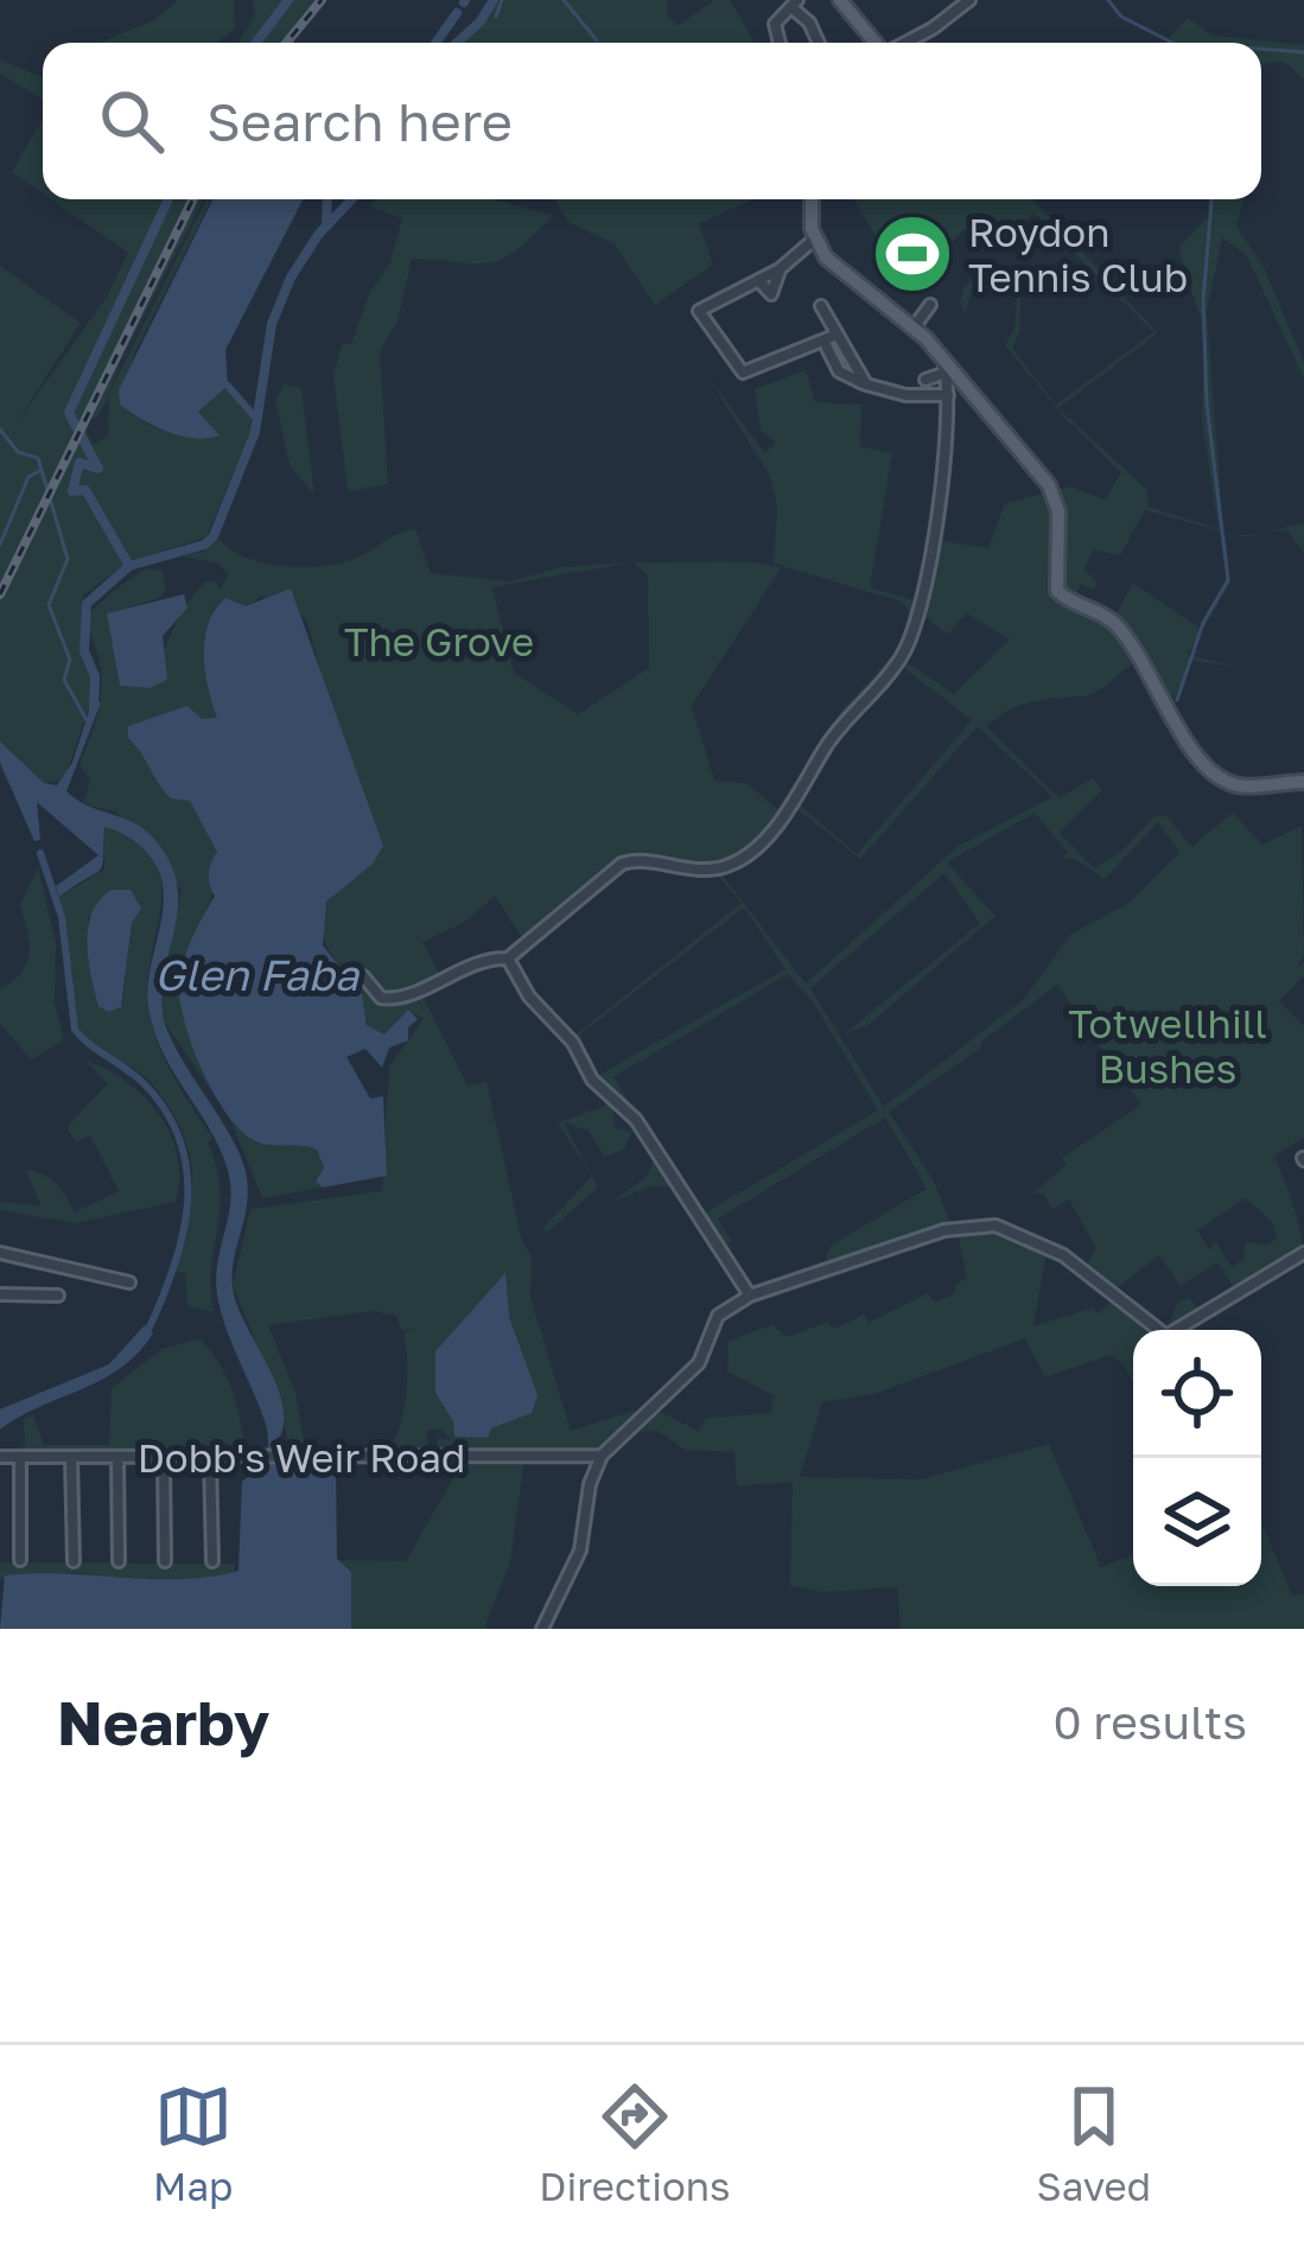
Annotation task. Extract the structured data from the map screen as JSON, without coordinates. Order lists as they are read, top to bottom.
{
  "streets": {
    "street": ["Dobb's Weir Road"]
  },
  "water": ["Glen Faba"],
  "parks": ["The Grove", "Totwellhill Bushes"],
  "places": {
    "sports": ["Roydon Tennis Club"]
  },
  "page": {
    "search": "Search here",
    "heading": ["Nearby", "0 results"],
    "nav": ["Map", "Directions", "Saved"]
  }
}
